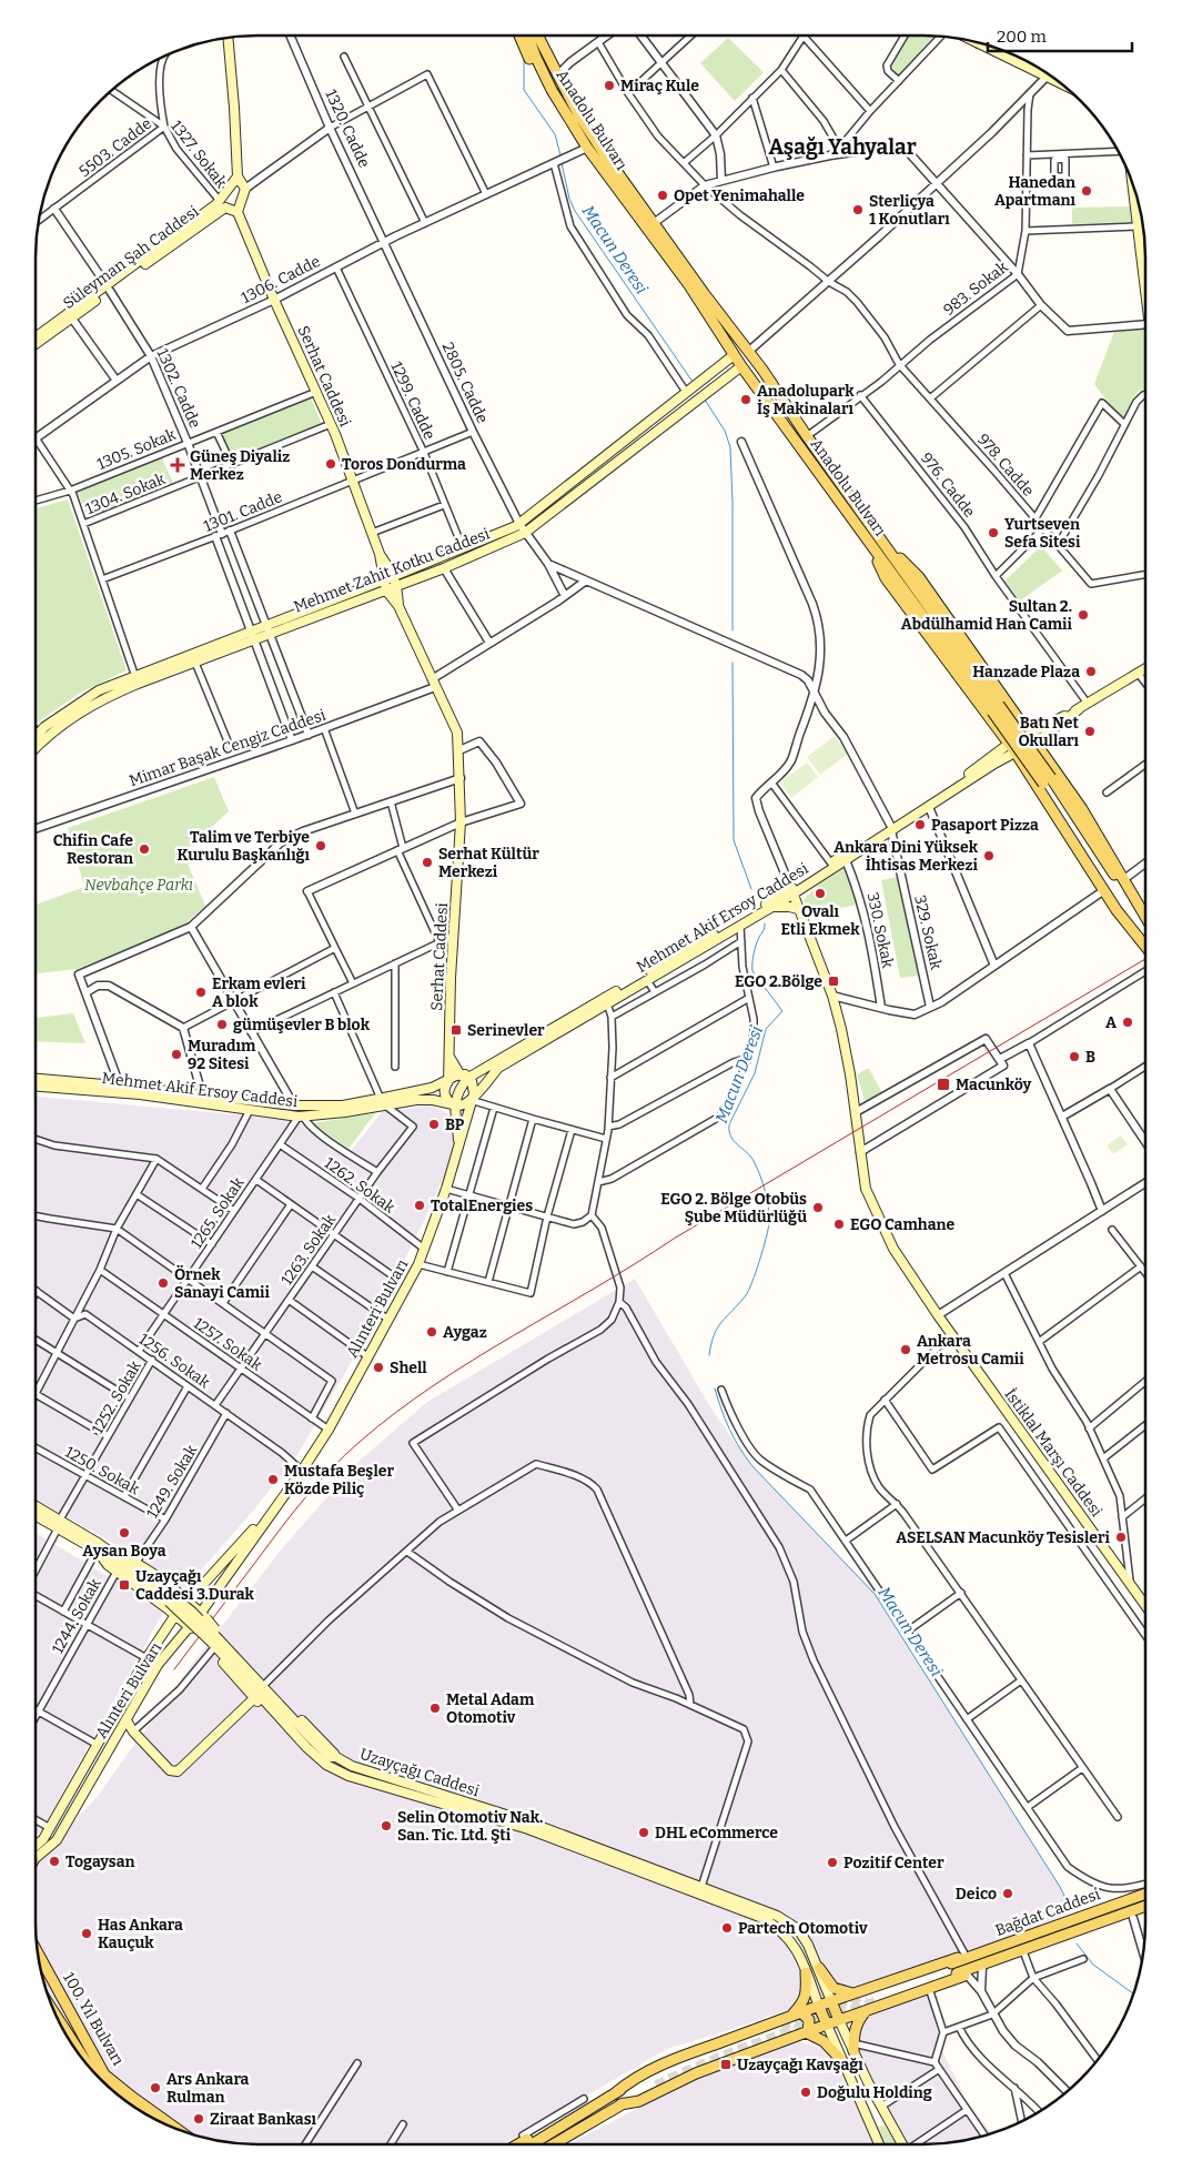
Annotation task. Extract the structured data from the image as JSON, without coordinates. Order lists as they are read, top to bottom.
{
  "streets": {
    "main road": [
      "Anadolu Bulvarı",
      "Süleyman Şah Caddesi",
      "Serhat Caddesi",
      "Mehmet Zahit Kotku Caddesi",
      "Mehmet Akif Ersoy Caddesi",
      "Alınteri Bulvarı",
      "İstiklal Marşı Caddesi",
      "Uzayçağı Caddesi",
      "Bağdat Caddesi",
      "100. Yıl Bulvarı"
    ],
    "street": [
      "1320. Cadde",
      "5503. Cadde",
      "1327. Sokak",
      "1306. Cadde",
      "983. Sokak",
      "2805. Cadde",
      "1302. Cadde",
      "1299. Cadde",
      "1305. Sokak",
      "978. Cadde",
      "976. Cadde",
      "1304. Sokak",
      "1301. Cadde",
      "Mimar Başak Cengiz Caddesi",
      "330. Sokak",
      "329. Sokak",
      "1262. Sokak",
      "1265. Sokak",
      "1263. Sokak",
      "1257. Sokak",
      "1256. Sokak",
      "1252. Sokak",
      "1250. Sokak",
      "1249. Sokak",
      "1244. Sokak"
    ]
  },
  "crossings": [
    ["Anadolu Bulvarı", "1306. Cadde"],
    ["Anadolu Bulvarı", "983. Sokak"],
    ["Anadolu Bulvarı", "Mehmet Zahit Kotku Caddesi"],
    ["1320. Cadde", "1306. Cadde"],
    ["1320. Cadde", "2805. Cadde"],
    ["5503. Cadde", "1327. Sokak"],
    ["5503. Cadde", "1302. Cadde"],
    ["1327. Sokak", "Süleyman Şah Caddesi"],
    ["Süleyman Şah Caddesi", "1302. Cadde"],
    ["1306. Cadde", "Serhat Caddesi"],
    ["1306. Cadde", "2805. Cadde"],
    ["1306. Cadde", "1302. Cadde"],
    ["1306. Cadde", "1299. Cadde"],
    ["983. Sokak", "978. Cadde"],
    ["983. Sokak", "976. Cadde"],
    ["Serhat Caddesi", "1305. Sokak"],
    ["Serhat Caddesi", "1304. Sokak"],
    ["Serhat Caddesi", "1301. Cadde"],
    ["Serhat Caddesi", "Mehmet Zahit Kotku Caddesi"],
    ["Serhat Caddesi", "Mimar Başak Cengiz Caddesi"],
    ["Serhat Caddesi", "Mehmet Akif Ersoy Caddesi"],
    ["Serhat Caddesi", "Alınteri Bulvarı"],
    ["2805. Cadde", "1301. Cadde"],
    ["2805. Cadde", "Mehmet Zahit Kotku Caddesi"],
    ["2805. Cadde", "Mimar Başak Cengiz Caddesi"],
    ["1302. Cadde", "1305. Sokak"],
    ["1302. Cadde", "1304. Sokak"],
    ["1302. Cadde", "1301. Cadde"],
    ["1302. Cadde", "Mehmet Zahit Kotku Caddesi"],
    ["1302. Cadde", "Mimar Başak Cengiz Caddesi"],
    ["1299. Cadde", "1301. Cadde"],
    ["1299. Cadde", "Mehmet Zahit Kotku Caddesi"],
    ["Mehmet Akif Ersoy Caddesi", "330. Sokak"],
    ["Mehmet Akif Ersoy Caddesi", "329. Sokak"],
    ["Mehmet Akif Ersoy Caddesi", "1265. Sokak"],
    ["Mehmet Akif Ersoy Caddesi", "1263. Sokak"],
    ["Mehmet Akif Ersoy Caddesi", "Alınteri Bulvarı"],
    ["Mehmet Akif Ersoy Caddesi", "İstiklal Marşı Caddesi"],
    ["1262. Sokak", "1265. Sokak"],
    ["1262. Sokak", "1263. Sokak"],
    ["1262. Sokak", "Alınteri Bulvarı"],
    ["1265. Sokak", "1257. Sokak"],
    ["1265. Sokak", "1256. Sokak"],
    ["1263. Sokak", "1257. Sokak"],
    ["1263. Sokak", "1256. Sokak"],
    ["Alınteri Bulvarı", "1257. Sokak"],
    ["Alınteri Bulvarı", "1256. Sokak"],
    ["1256. Sokak", "1252. Sokak"],
    ["1256. Sokak", "1249. Sokak"],
    ["1252. Sokak", "1250. Sokak"],
    ["1252. Sokak", "Uzayçağı Caddesi"],
    ["1250. Sokak", "1249. Sokak"]
  ],
  "districts": ["Aşağı Yahyalar"],
  "water": ["Macun Deresi"],
  "parks": ["Nevbahçe Parkı"],
  "places": {
    "other": [
      "Miraç Kule",
      "Hanedan Apartmanı",
      "Opet Yenimahalle",
      "Sterliçya 1 Konutları",
      "Anadolupark İş Makinaları",
      "Toros Dondurma",
      "Yurtseven Sefa Sitesi",
      "Sultan 2. Abdülhamid Han Camii",
      "Hanzade Plaza",
      "Batı Net Okulları",
      "Pasaport Pizza",
      "Talim ve Terbiye Kurulu Başkanlığı",
      "Chifin Cafe Restoran",
      "Ankara Dini Yüksek İhtisas Merkezi",
      "Serhat Kültür Merkezi",
      "Ovalı Etli Ekmek",
      "Erkam evleri A blok",
      "A",
      "gümüşevler B blok",
      "Muradım 92 Sitesi",
      "B",
      "BP",
      "TotalEnergies",
      "EGO 2. Bölge Otobüs Şube Müdürlüğü",
      "EGO Camhane",
      "Örnek Sanayi Camii",
      "Aygaz",
      "Ankara Metrosu Camii",
      "Shell",
      "Mustafa Beşler Közde Piliç",
      "Aysan Boya",
      "ASELSAN Macunköy Tesisleri",
      "Metal Adam Otomotiv",
      "Selin Otomotiv Nak. San. Tic. Ltd. Şti",
      "DHL eCommerce",
      "Togaysan",
      "Pozitif Center",
      "Deico",
      "Partech Otomotiv",
      "Has Ankara Kauçuk",
      "Ars Ankara Rulman",
      "Doğulu Holding",
      "Ziraat Bankası"
    ],
    "health": ["Güneş Diyaliz Merkez"],
    "transit": [
      "EGO 2.Bölge",
      "Serinevler",
      "Macunköy",
      "Uzayçağı Caddesi 3.Durak",
      "Uzayçağı Kavşağı"
    ]
  },
  "scale_bar": "200 m"
}
